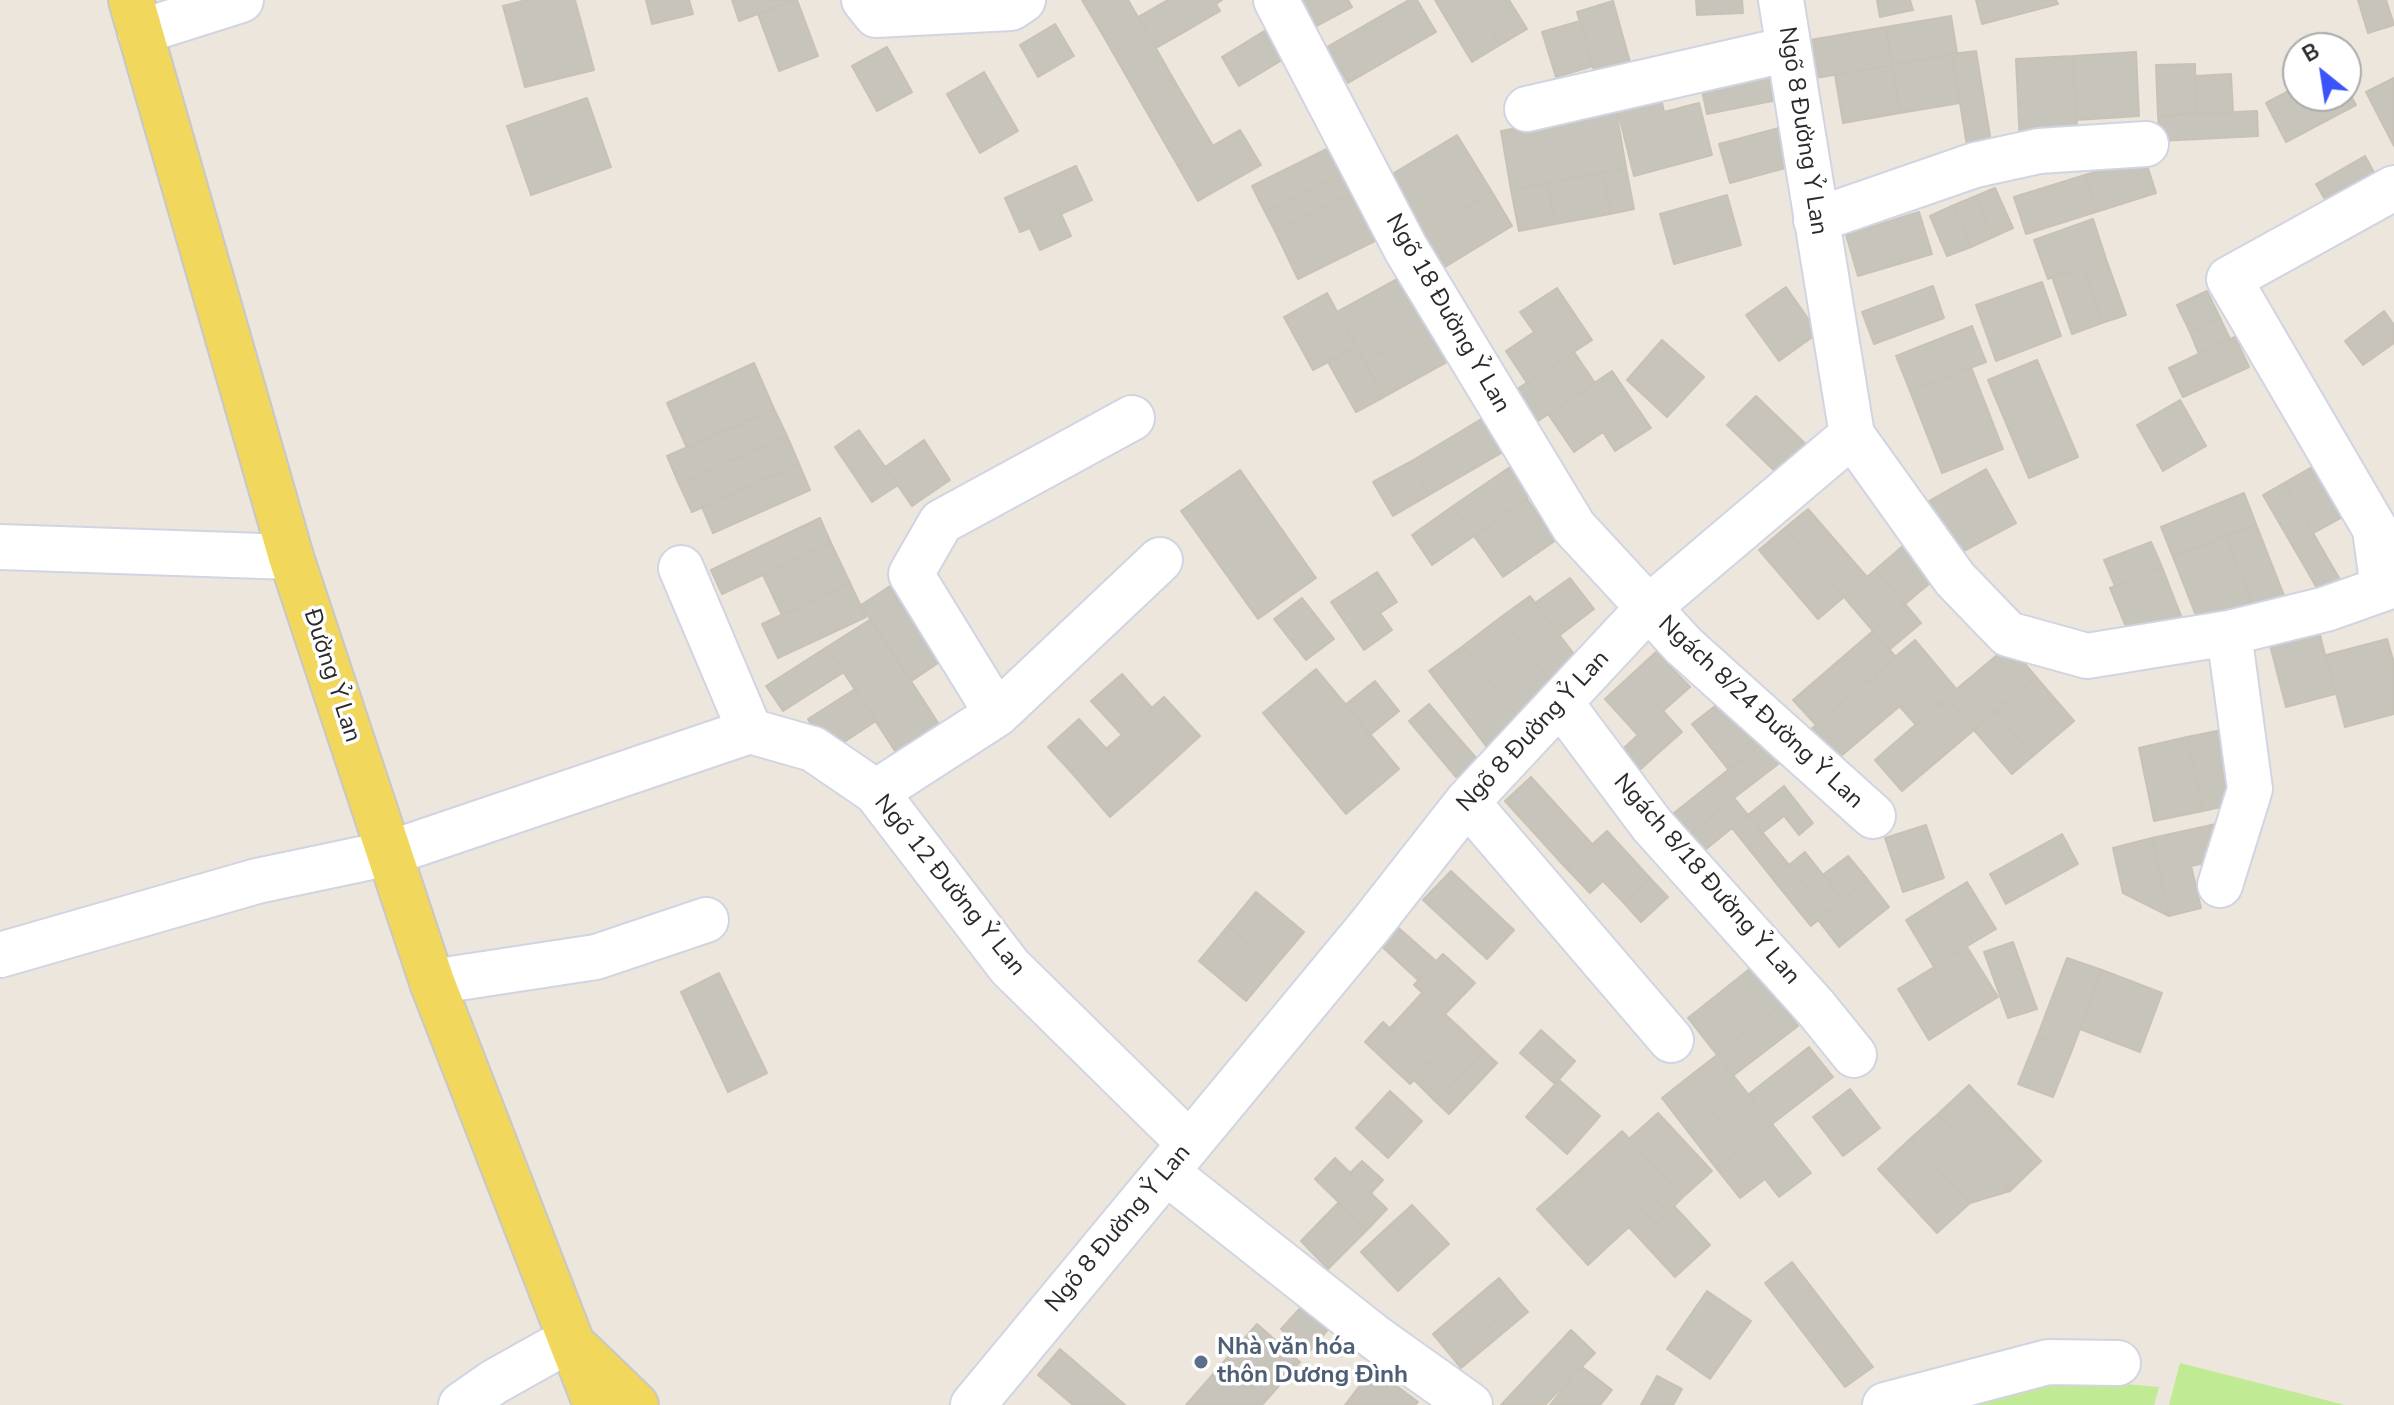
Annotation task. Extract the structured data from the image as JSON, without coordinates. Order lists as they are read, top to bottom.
{
  "streets": {
    "main road": ["Đường Ỷ Lan"],
    "street": [
      "Ngõ 8 Đường Ỷ Lan",
      "Ngõ 18 Đường Ỷ Lan",
      "Ngách 8/24 Đường Ỷ Lan",
      "Ngách 8/18 Đường Ỷ Lan",
      "Ngõ 12 Đường Ỷ Lan"
    ]
  },
  "crossings": [
    ["Ngõ 8 Đường Ỷ Lan", "Ngõ 18 Đường Ỷ Lan"],
    ["Ngõ 8 Đường Ỷ Lan", "Ngách 8/24 Đường Ỷ Lan"],
    ["Ngõ 8 Đường Ỷ Lan", "Ngách 8/18 Đường Ỷ Lan"],
    ["Ngõ 8 Đường Ỷ Lan", "Ngõ 12 Đường Ỷ Lan"],
    ["Ngõ 18 Đường Ỷ Lan", "Ngách 8/24 Đường Ỷ Lan"]
  ],
  "places": ["Nhà văn hóa thôn Dương Đình"],
  "north": "top left"
}
